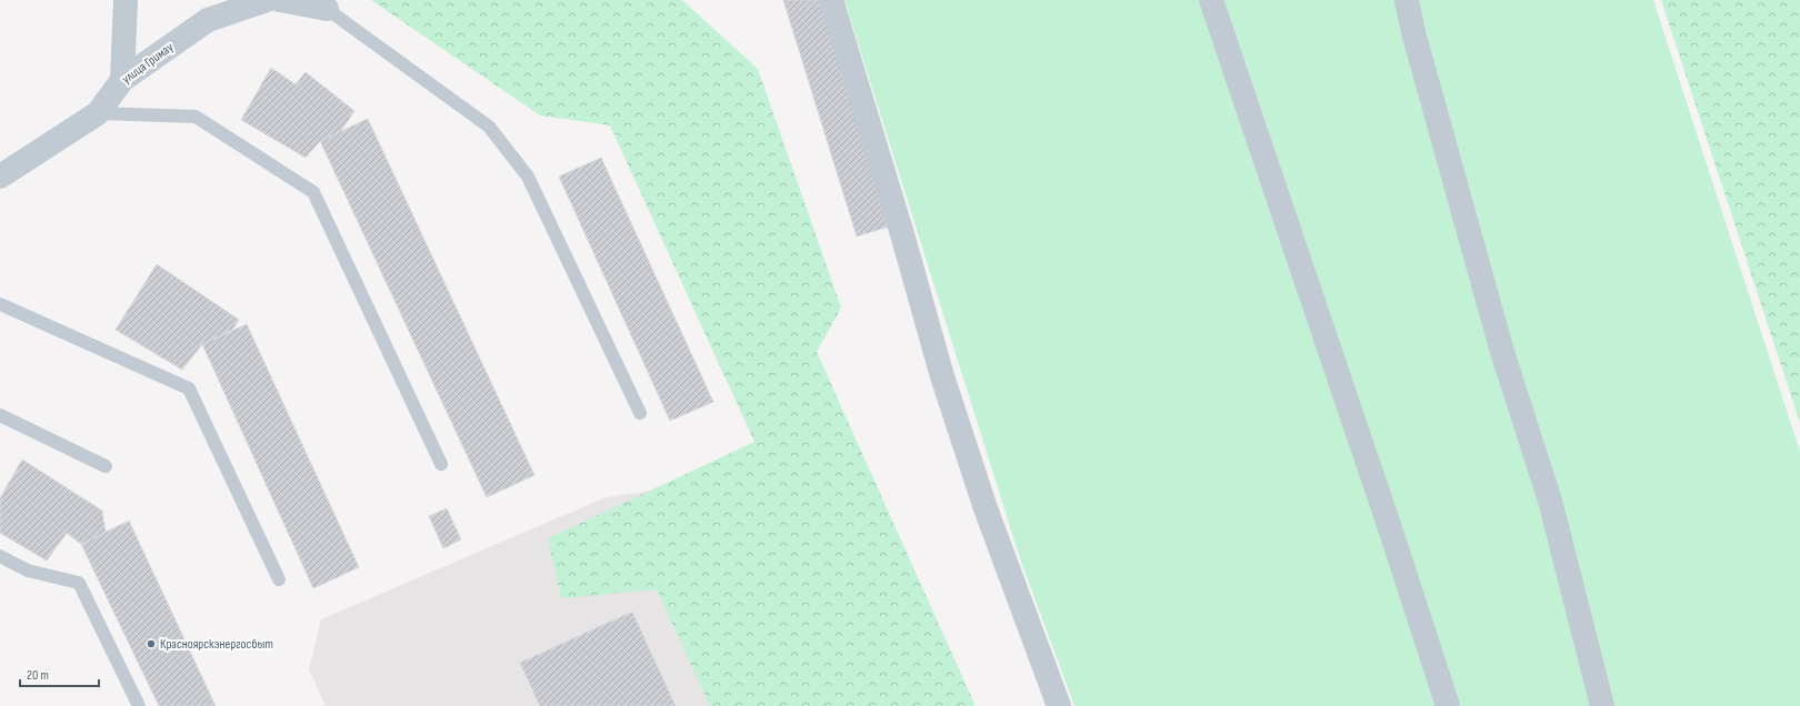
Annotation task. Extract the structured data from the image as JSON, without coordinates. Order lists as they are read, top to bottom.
{
  "streets": {
    "street": ["улица Гримау"]
  },
  "places": ["Красноярскэнергосбыт"],
  "scale_bar": "20 m"
}
